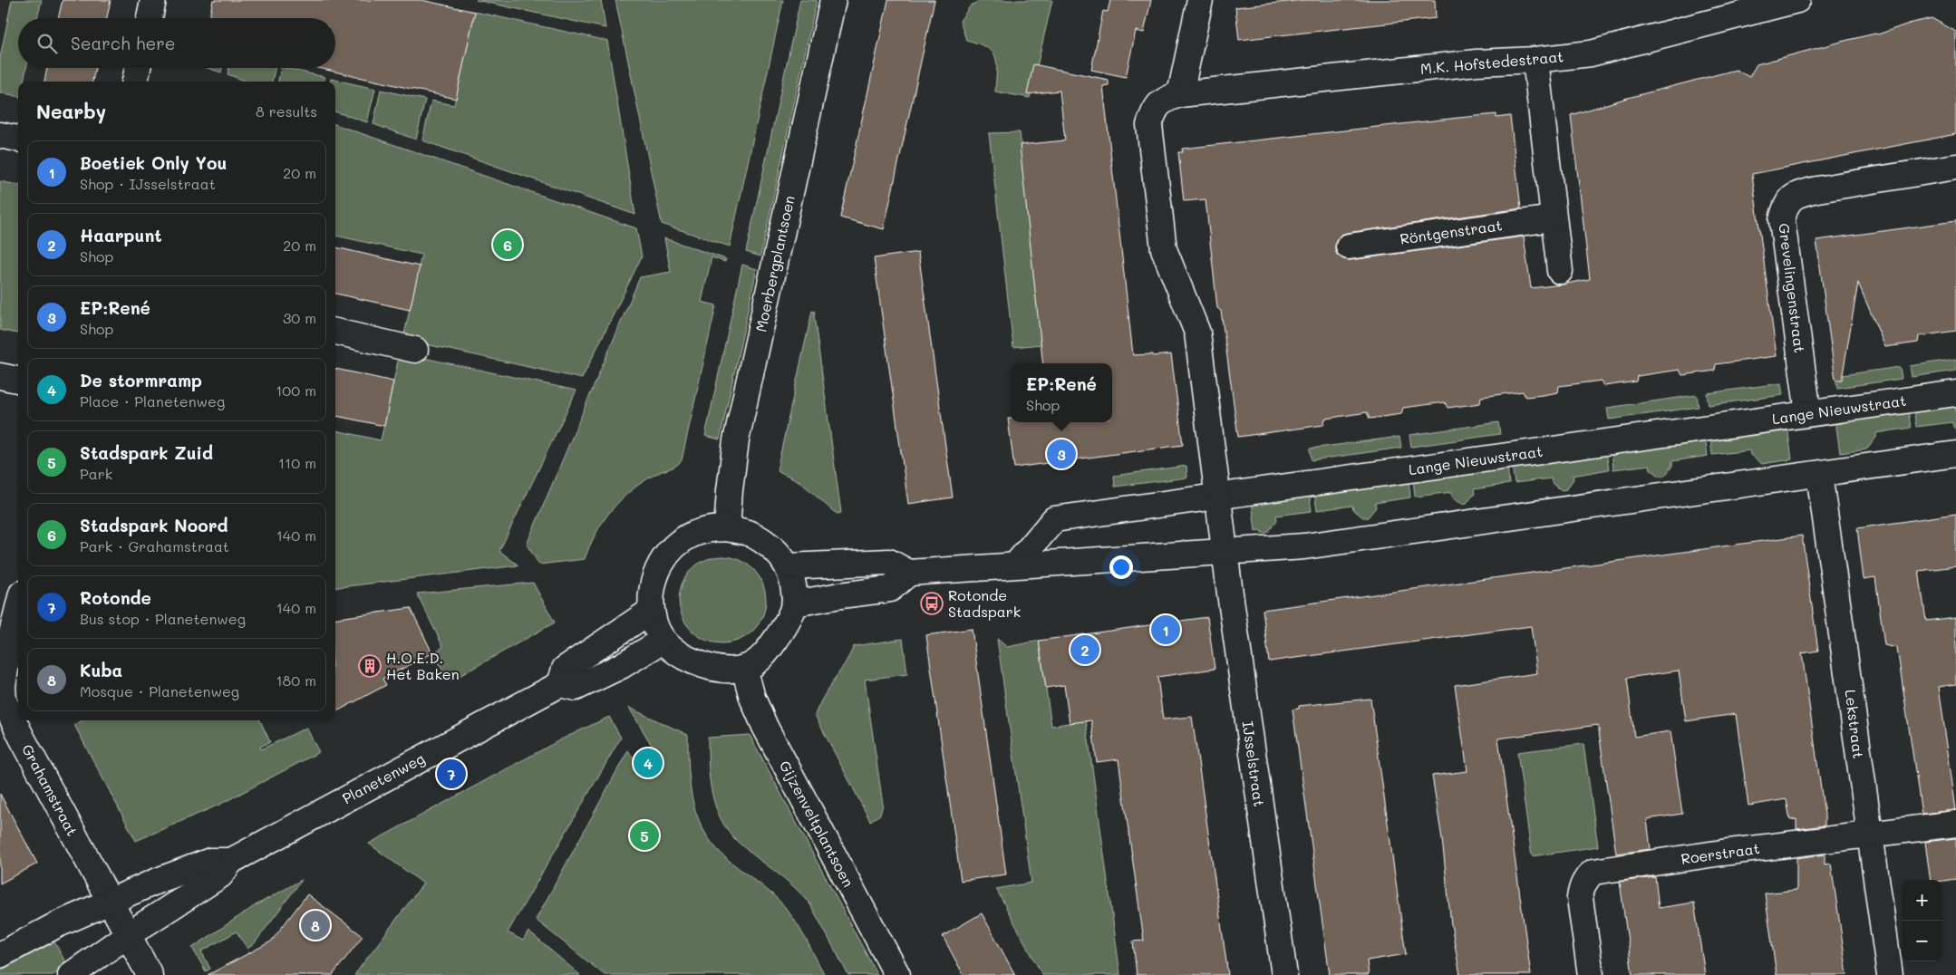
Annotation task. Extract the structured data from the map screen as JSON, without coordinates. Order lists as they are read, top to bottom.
{
  "streets": {
    "street": [
      "M.K. Hofstedestraat",
      "Röntgenstraat",
      "Moerbergplantsoen",
      "Grevelingenstraat",
      "Lange Nieuwstraat",
      "Lekstraat",
      "IJsselstraat",
      "Planetenweg",
      "Grahamstraat",
      "Gijzenveltplantsoen",
      "Roerstraat"
    ]
  },
  "crossings": [
    ["M.K. Hofstedestraat", "Lange Nieuwstraat"],
    ["M.K. Hofstedestraat", "IJsselstraat"],
    ["Moerbergplantsoen", "Gijzenveltplantsoen"],
    ["Grevelingenstraat", "Lange Nieuwstraat"],
    ["Lange Nieuwstraat", "IJsselstraat"],
    ["Lekstraat", "Roerstraat"],
    ["Planetenweg", "Grahamstraat"]
  ],
  "places": {
    "bus stop": ["Rotonde Stadspark"],
    "building": ["H.O.E.D. Het Baken"]
  },
  "page": {
    "search": "Search here",
    "heading": ["Nearby", "8 results"],
    "list": [
      {
        "mark": "1",
        "name": "Boetiek Only You",
        "note": "Shop · IJsselstraat",
        "value": "20 m"
      },
      {
        "mark": "2",
        "name": "Haarpunt",
        "note": "Shop",
        "value": "20 m"
      },
      {
        "mark": "3",
        "name": "EP:René",
        "note": "Shop",
        "value": "30 m"
      },
      {
        "mark": "4",
        "name": "De stormramp",
        "note": "Place · Planetenweg",
        "value": "100 m"
      },
      {
        "mark": "5",
        "name": "Stadspark Zuid",
        "note": "Park",
        "value": "110 m"
      },
      {
        "mark": "6",
        "name": "Stadspark Noord",
        "note": "Park · Grahamstraat",
        "value": "140 m"
      },
      {
        "mark": "7",
        "name": "Rotonde",
        "note": "Bus stop · Planetenweg",
        "value": "140 m"
      },
      {
        "mark": "8",
        "name": "Kuba",
        "note": "Mosque · Planetenweg",
        "value": "180 m"
      }
    ],
    "pins": [
      "6",
      "3",
      "1",
      "2",
      "4",
      "7",
      "5",
      "8"
    ],
    "popup": ["EP:René", "Shop"],
    "map_buttons": ["+", "−"]
  }
}
